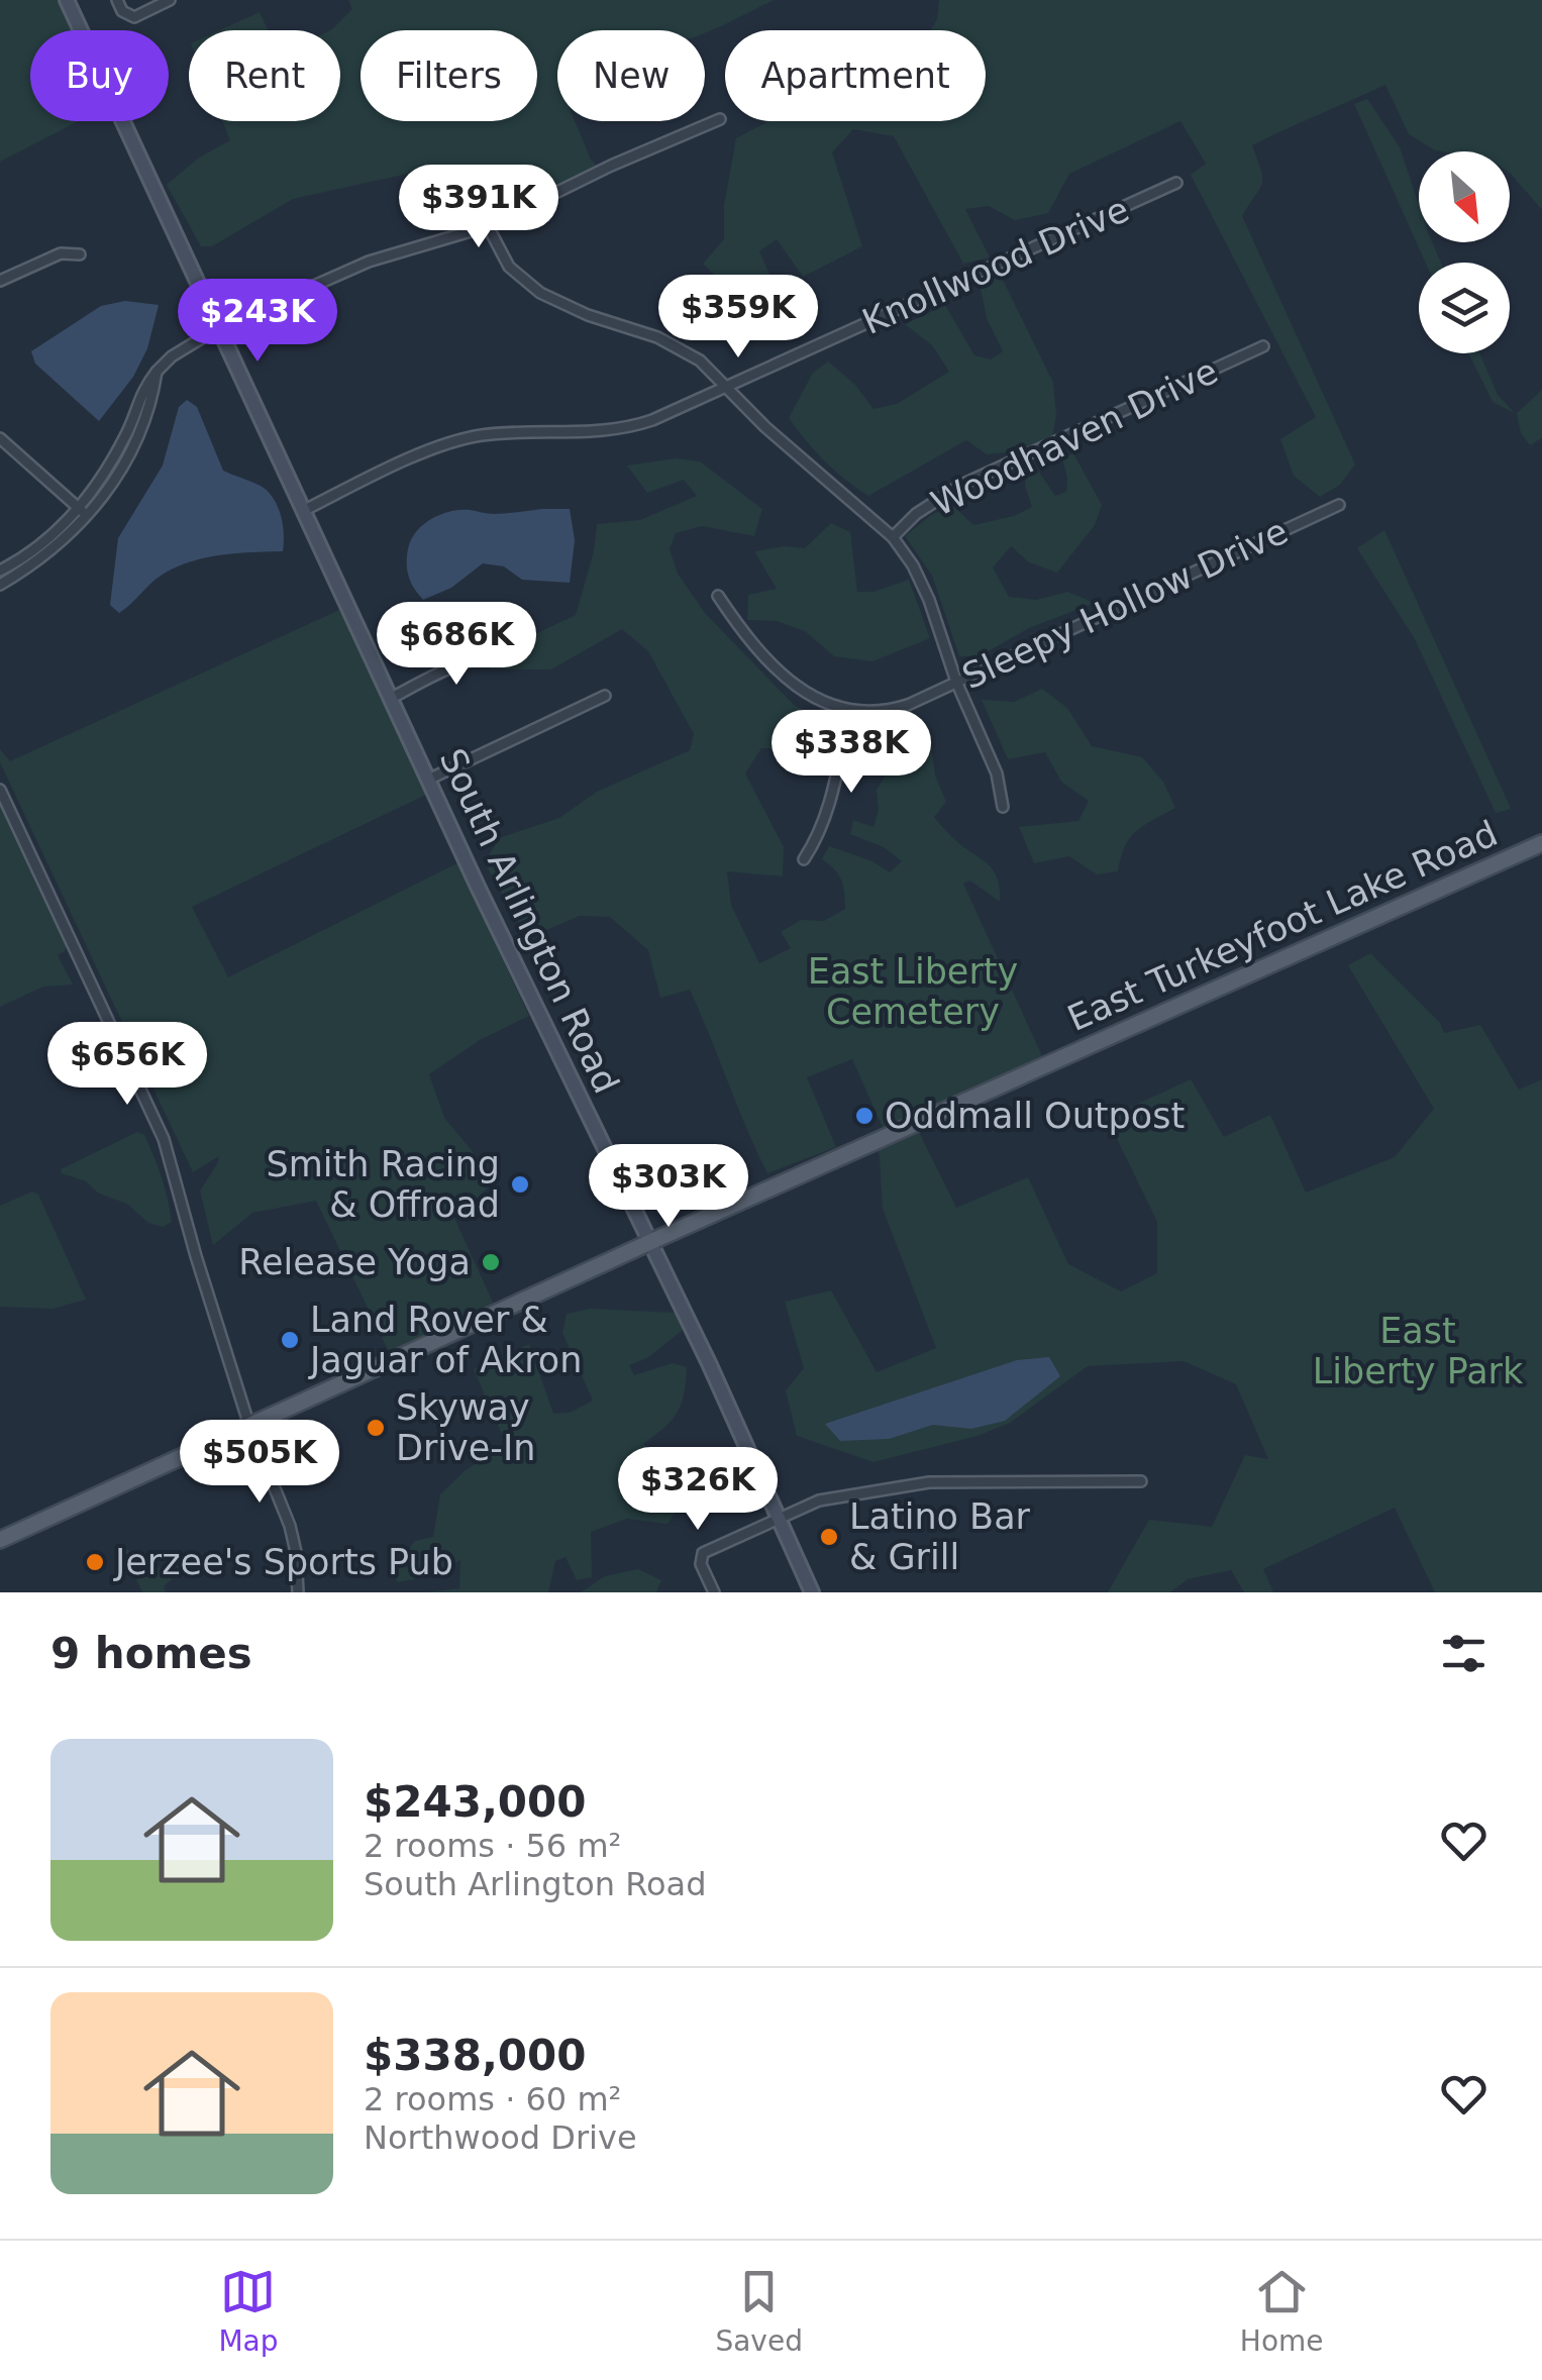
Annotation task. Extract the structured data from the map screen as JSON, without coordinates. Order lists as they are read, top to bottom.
{
  "streets": {
    "main road": ["South Arlington Road", "East Turkeyfoot Lake Road"],
    "street": ["Knollwood Drive", "Woodhaven Drive", "Sleepy Hollow Drive"]
  },
  "crossings": [
    ["Knollwood Drive", "South Arlington Road"],
    ["South Arlington Road", "East Turkeyfoot Lake Road"]
  ],
  "parks": ["East Liberty Cemetery", "East Liberty Park"],
  "places": [
    "Oddmall Outpost",
    "Smith Racing & Offroad",
    "Release Yoga",
    "Land Rover & Jaguar of Akron",
    "Skyway Drive-In",
    "Latino Bar & Grill",
    "Jerzee's Sports Pub"
  ],
  "north": "bottom right",
  "page": {
    "chip": [
      "Buy",
      "Rent",
      "Filters",
      "New",
      "Apartment"
    ],
    "price": [
      "$391K",
      "$359K",
      "$243K",
      "$686K",
      "$338K",
      "$656K",
      "$303K",
      "$505K",
      "$326K"
    ],
    "heading": "9 homes",
    "list": [
      {
        "name": "$243,000",
        "note": "2 rooms · 56 m² · South Arlington Road"
      },
      {
        "name": "$338,000",
        "note": "2 rooms · 60 m² · Northwood Drive"
      }
    ],
    "tabs": ["Map", "Saved", "Home"]
  }
}
